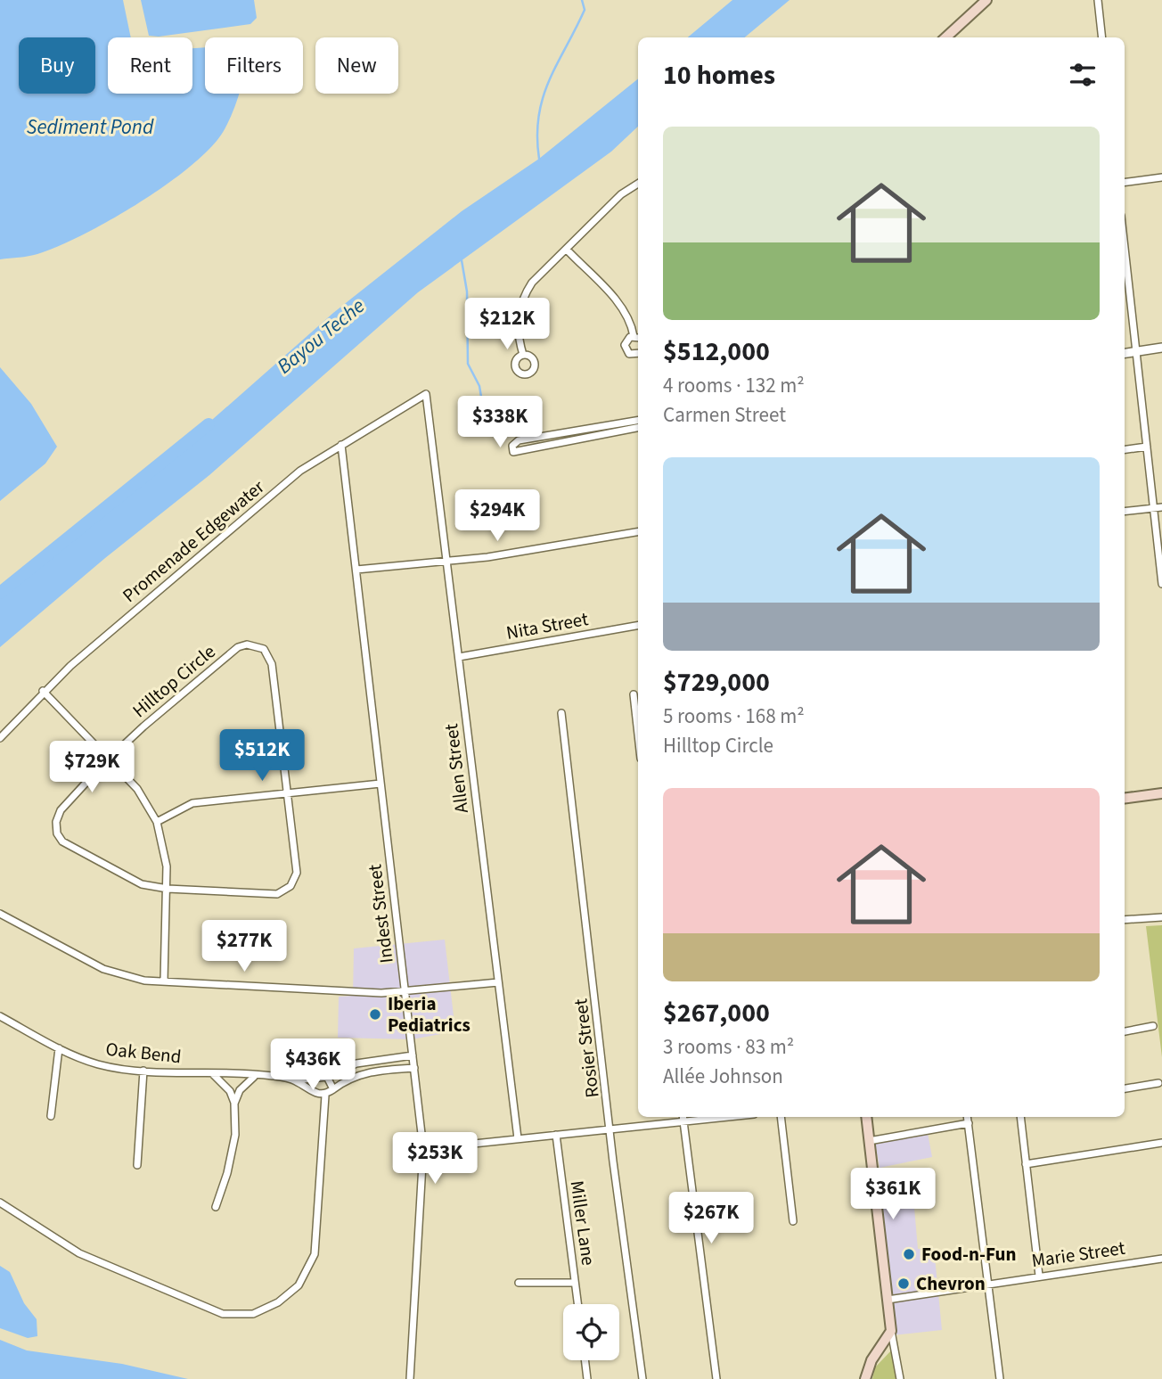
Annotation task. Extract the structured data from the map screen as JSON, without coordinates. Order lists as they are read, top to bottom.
{
  "streets": {
    "street": [
      "Promenade Edgewater",
      "Nita Street",
      "Hilltop Circle",
      "Allen Street",
      "Indest Street",
      "Rosier Street",
      "Oak Bend",
      "Miller Lane",
      "Marie Street"
    ]
  },
  "crossings": [
    ["Promenade Edgewater", "Allen Street"],
    ["Promenade Edgewater", "Indest Street"],
    ["Nita Street", "Allen Street"],
    ["Indest Street", "Oak Bend"]
  ],
  "water": ["Sediment Pond", "Bayou Teche"],
  "places": ["Iberia Pediatrics", "Food-n-Fun", "Chevron"],
  "page": {
    "chip": [
      "Buy",
      "Rent",
      "Filters",
      "New"
    ],
    "heading": "10 homes",
    "list": [
      {
        "name": "$512,000",
        "note": "4 rooms · 132 m² · Carmen Street"
      },
      {
        "name": "$729,000",
        "note": "5 rooms · 168 m² · Hilltop Circle"
      },
      {
        "name": "$267,000",
        "note": "3 rooms · 83 m² · Allée Johnson"
      }
    ],
    "price": [
      "$212K",
      "$338K",
      "$294K",
      "$512K",
      "$729K",
      "$277K",
      "$436K",
      "$253K",
      "$361K",
      "$267K"
    ]
  }
}
